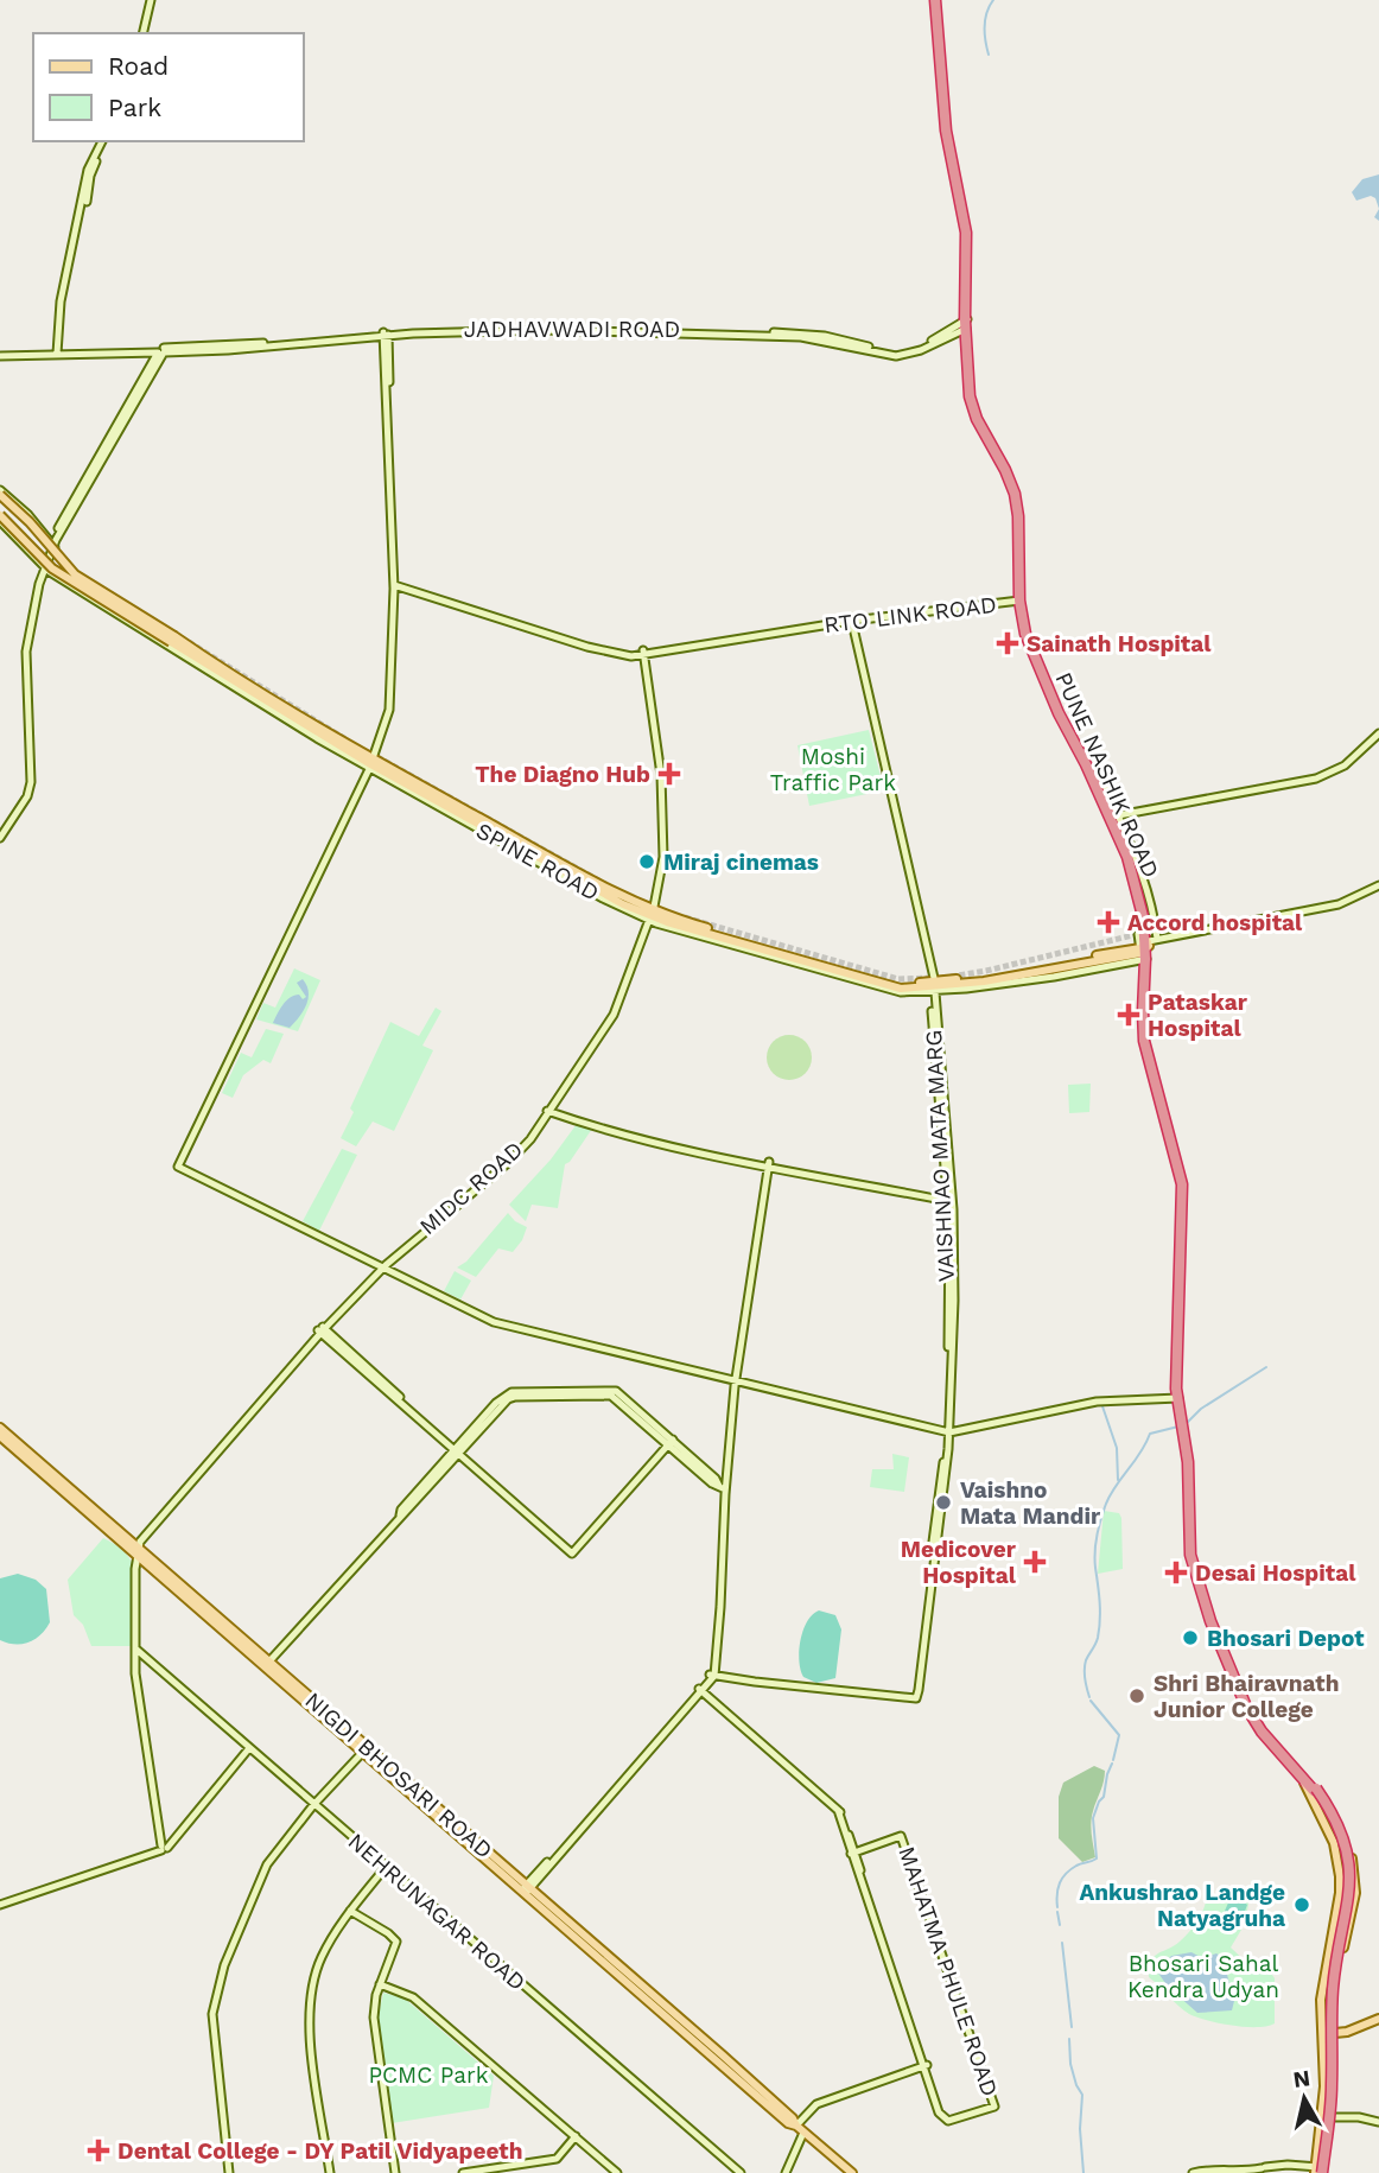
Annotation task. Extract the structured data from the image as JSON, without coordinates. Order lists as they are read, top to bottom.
{
  "streets": {
    "highway": ["PUNE NASHIK ROAD"],
    "main road": ["SPINE ROAD", "NIGDI BHOSARI ROAD"],
    "street": [
      "JADHAVWADI ROAD",
      "RTO LINK ROAD",
      "VAISHNAO MATA MARG",
      "MIDC ROAD",
      "NEHRUNAGAR ROAD",
      "MAHATMA PHULE ROAD"
    ]
  },
  "crossings": [
    ["JADHAVWADI ROAD", "PUNE NASHIK ROAD"],
    ["RTO LINK ROAD", "PUNE NASHIK ROAD"],
    ["RTO LINK ROAD", "VAISHNAO MATA MARG"],
    ["RTO LINK ROAD", "MIDC ROAD"],
    ["PUNE NASHIK ROAD", "SPINE ROAD"],
    ["SPINE ROAD", "VAISHNAO MATA MARG"],
    ["SPINE ROAD", "MIDC ROAD"]
  ],
  "parks": ["Moshi Traffic Park", "Bhosari Sahal Kendra Udyan", "PCMC Park"],
  "places": {
    "health": [
      "Sainath Hospital",
      "The Diagno Hub",
      "Accord hospital",
      "Pataskar Hospital",
      "Medicover Hospital",
      "Desai Hospital",
      "Dental College - DY Patil Vidyapeeth"
    ],
    "other": [
      "Miraj cinemas",
      "Vaishno Mata Mandir",
      "Bhosari Depot",
      "Shri Bhairavnath Junior College",
      "Ankushrao Landge Natyagruha"
    ]
  },
  "legend": ["Road", "Park"],
  "north": "top"
}
